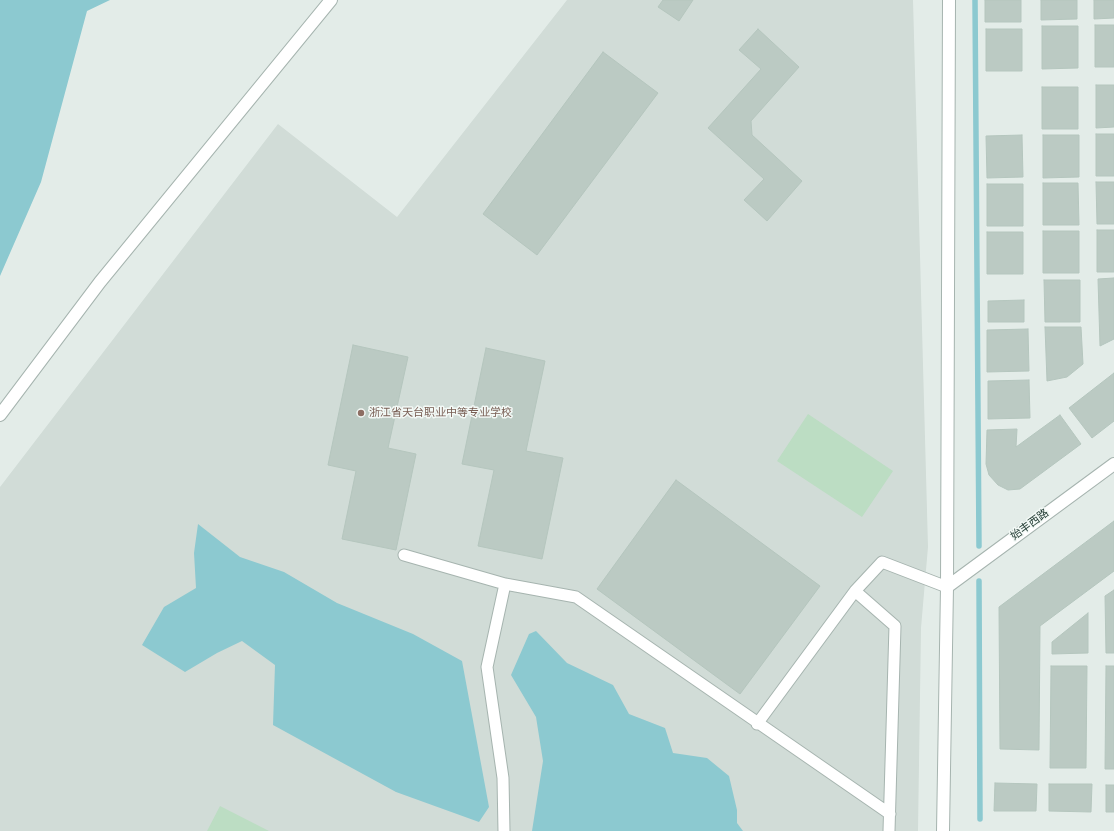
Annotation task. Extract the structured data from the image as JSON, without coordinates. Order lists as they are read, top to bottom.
{
  "streets": {
    "street": ["始丰西路"]
  },
  "places": ["浙江省天台职业中等专业学校"]
}
